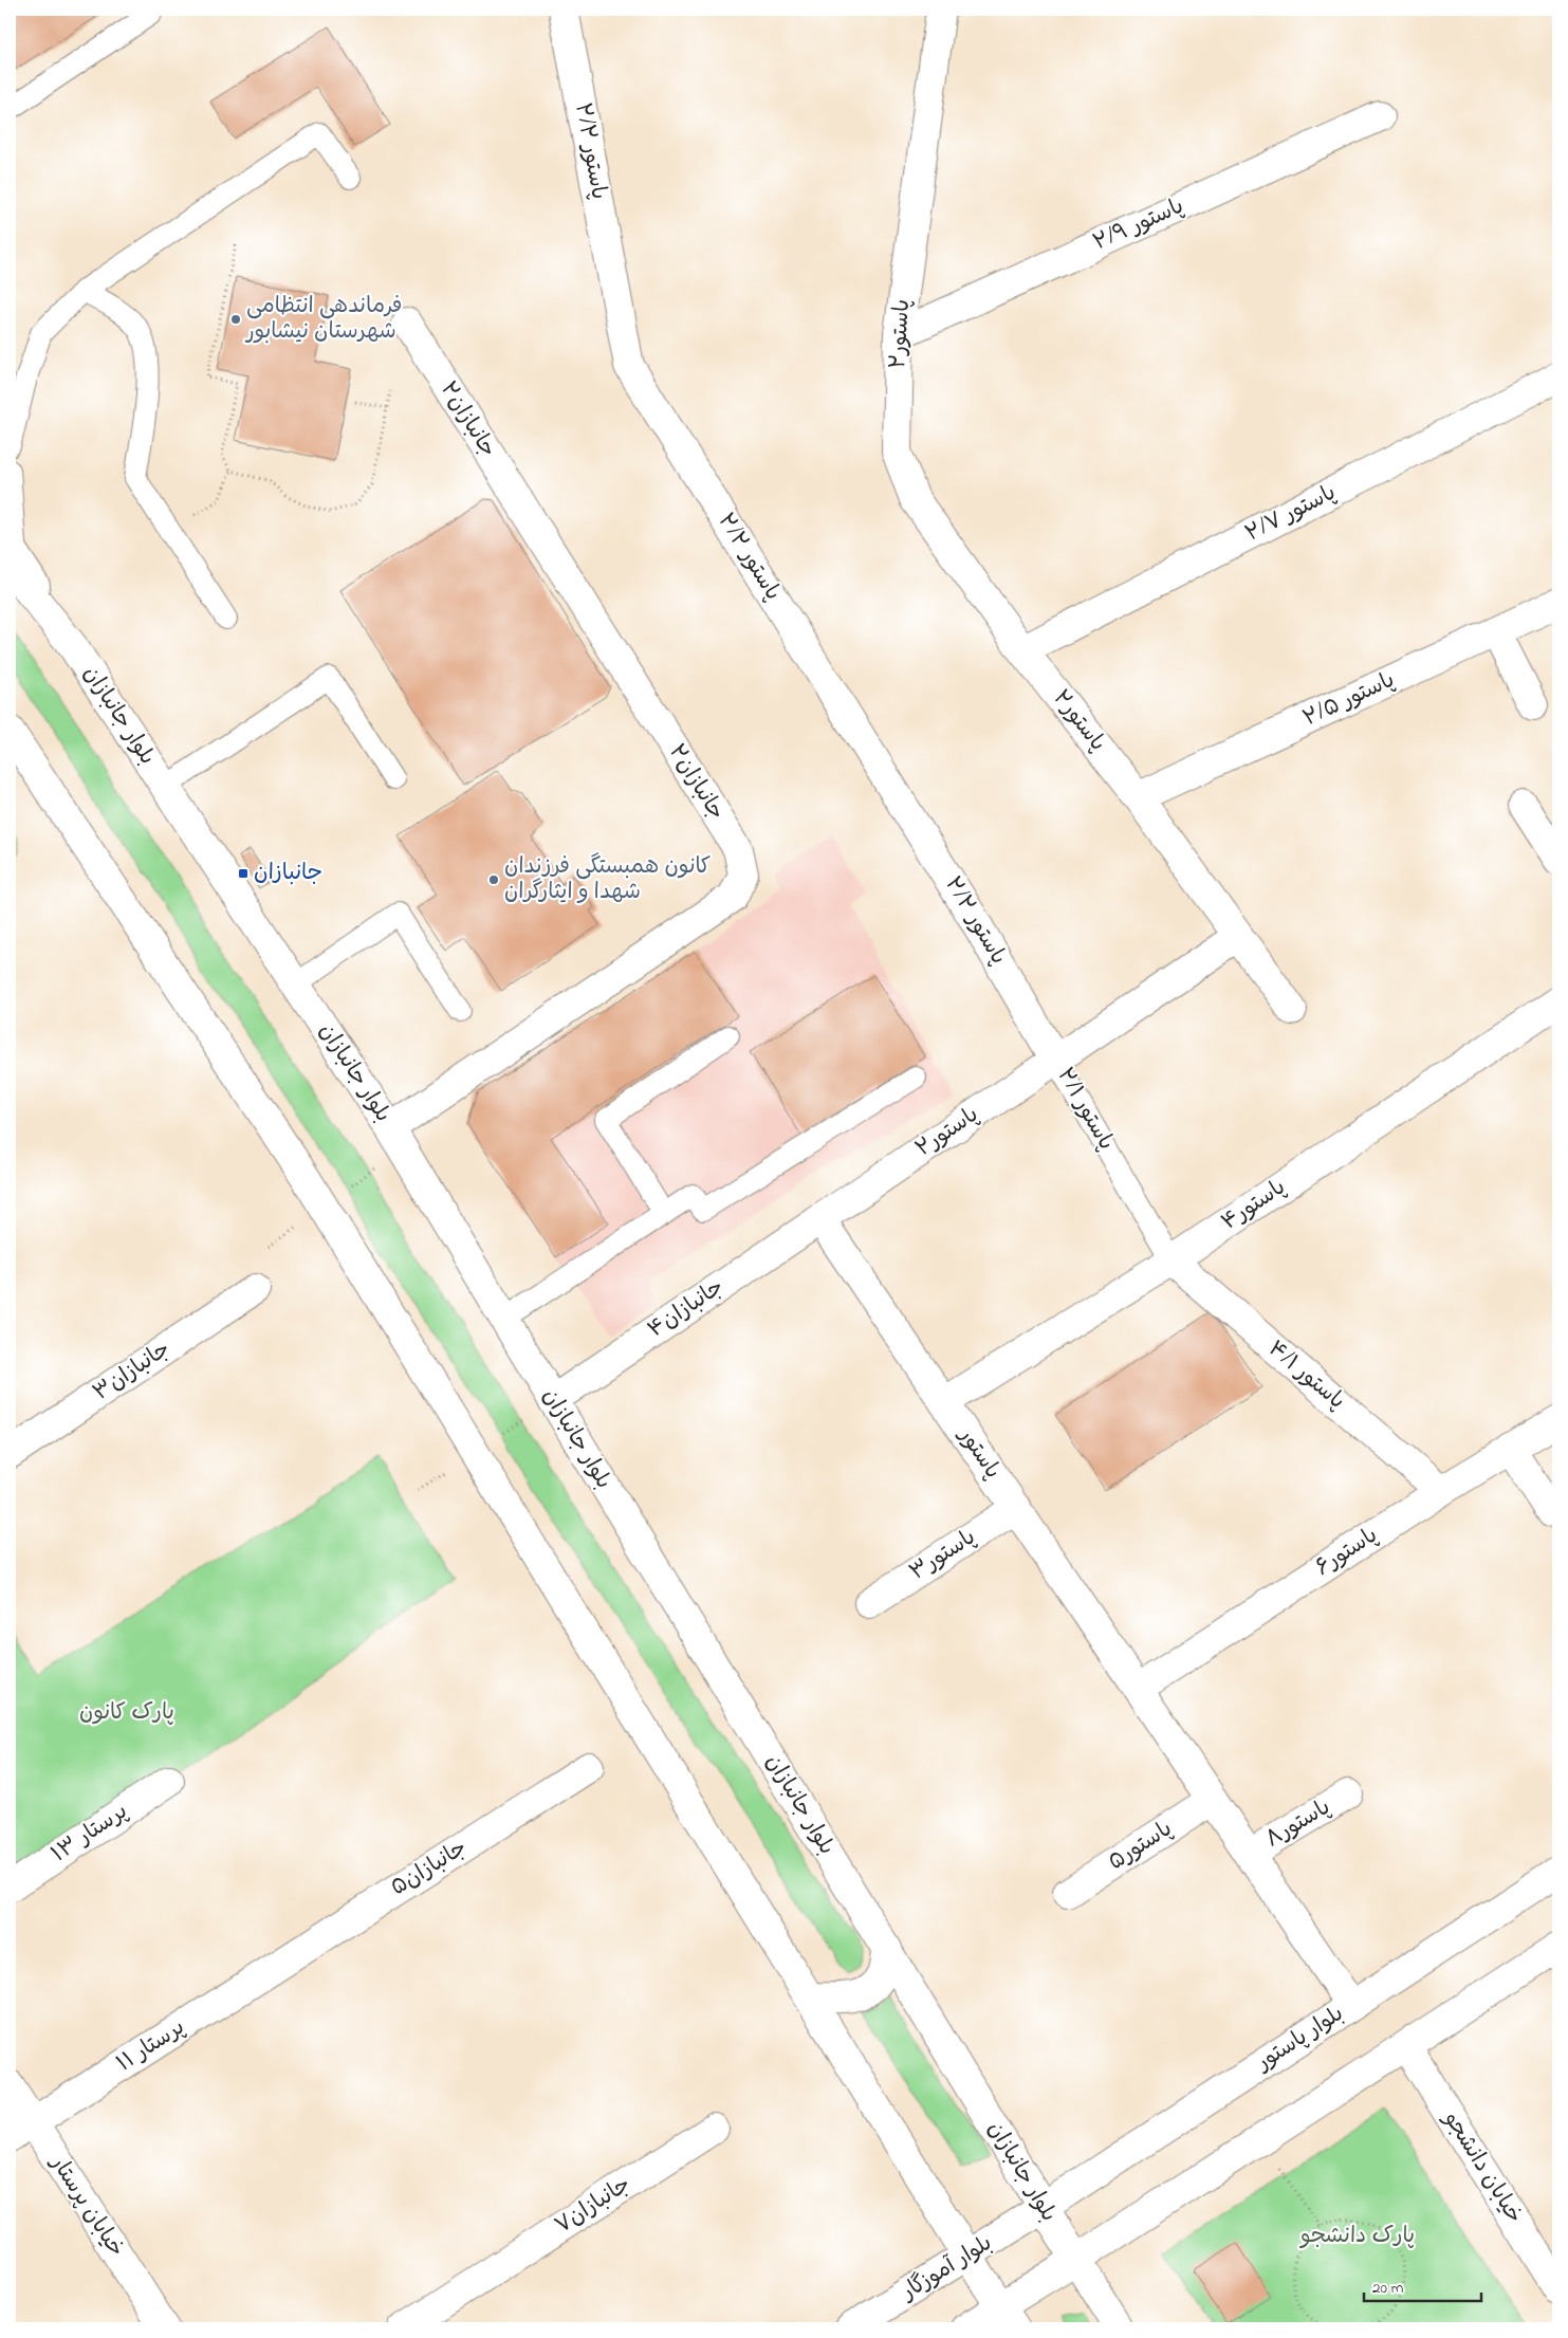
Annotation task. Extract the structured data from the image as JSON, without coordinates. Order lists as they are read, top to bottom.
{
  "streets": {
    "street": [
      "پاستور ۲/۲",
      "پاستور ۲/۹",
      "پاستور۲",
      "جانبازان۲",
      "پاستور ۲/۷",
      "پاستور ۲/۵",
      "بلوار جانبازان",
      "پاستور۴",
      "جانبازان۴",
      "جانبازان۳",
      "پاستور ۴/۱",
      "پاستور",
      "پاستور۶",
      "پاستور۳",
      "پاستور۸",
      "پرستار ۱۳",
      "پاستور۵",
      "جانبازان۵",
      "بلوار پاستور",
      "پرستار ۱۱",
      "خیابان دانشجو",
      "جانبازان۷",
      "خیابان پرستار",
      "بلوار آموزگار"
    ],
    "lane": ["پاستور ۲/۱"]
  },
  "crossings": [
    ["پاستور ۲/۲", "پاستور۲"],
    ["پاستور ۲/۲", "پاستور ۲/۱"],
    ["پاستور ۲/۹", "پاستور۲"],
    ["پاستور۲", "پاستور ۲/۷"],
    ["پاستور۲", "پاستور ۲/۵"],
    ["پاستور۲", "پاستور ۲/۱"],
    ["پاستور۲", "جانبازان۴"],
    ["پاستور۲", "پاستور"],
    ["جانبازان۲", "بلوار جانبازان"],
    ["بلوار جانبازان", "جانبازان۴"],
    ["بلوار جانبازان", "بلوار پاستور"],
    ["بلوار جانبازان", "بلوار آموزگار"],
    ["پاستور ۲/۱", "پاستور۴"],
    ["پاستور ۲/۱", "پاستور ۴/۱"],
    ["پاستور۴", "پاستور ۴/۱"],
    ["پاستور۴", "پاستور"],
    ["جانبازان۴", "پاستور"],
    ["پاستور ۴/۱", "پاستور۶"],
    ["پاستور", "پاستور۶"],
    ["پاستور", "پاستور۳"],
    ["پاستور", "پاستور۸"],
    ["پاستور", "پاستور۵"],
    ["پاستور", "بلوار پاستور"],
    ["جانبازان۵", "پرستار ۱۱"],
    ["بلوار پاستور", "بلوار آموزگار"],
    ["پرستار ۱۱", "خیابان پرستار"]
  ],
  "parks": ["پارک کانون", "پارک دانشجو"],
  "places": {
    "other": ["فرماندهی انتظامی شهرستان نیشابور", "کانون همبستگی فرزندان شهدا و ایثارگران"],
    "transit": ["جانبازان"]
  },
  "scale_bar": "20 m"
}
